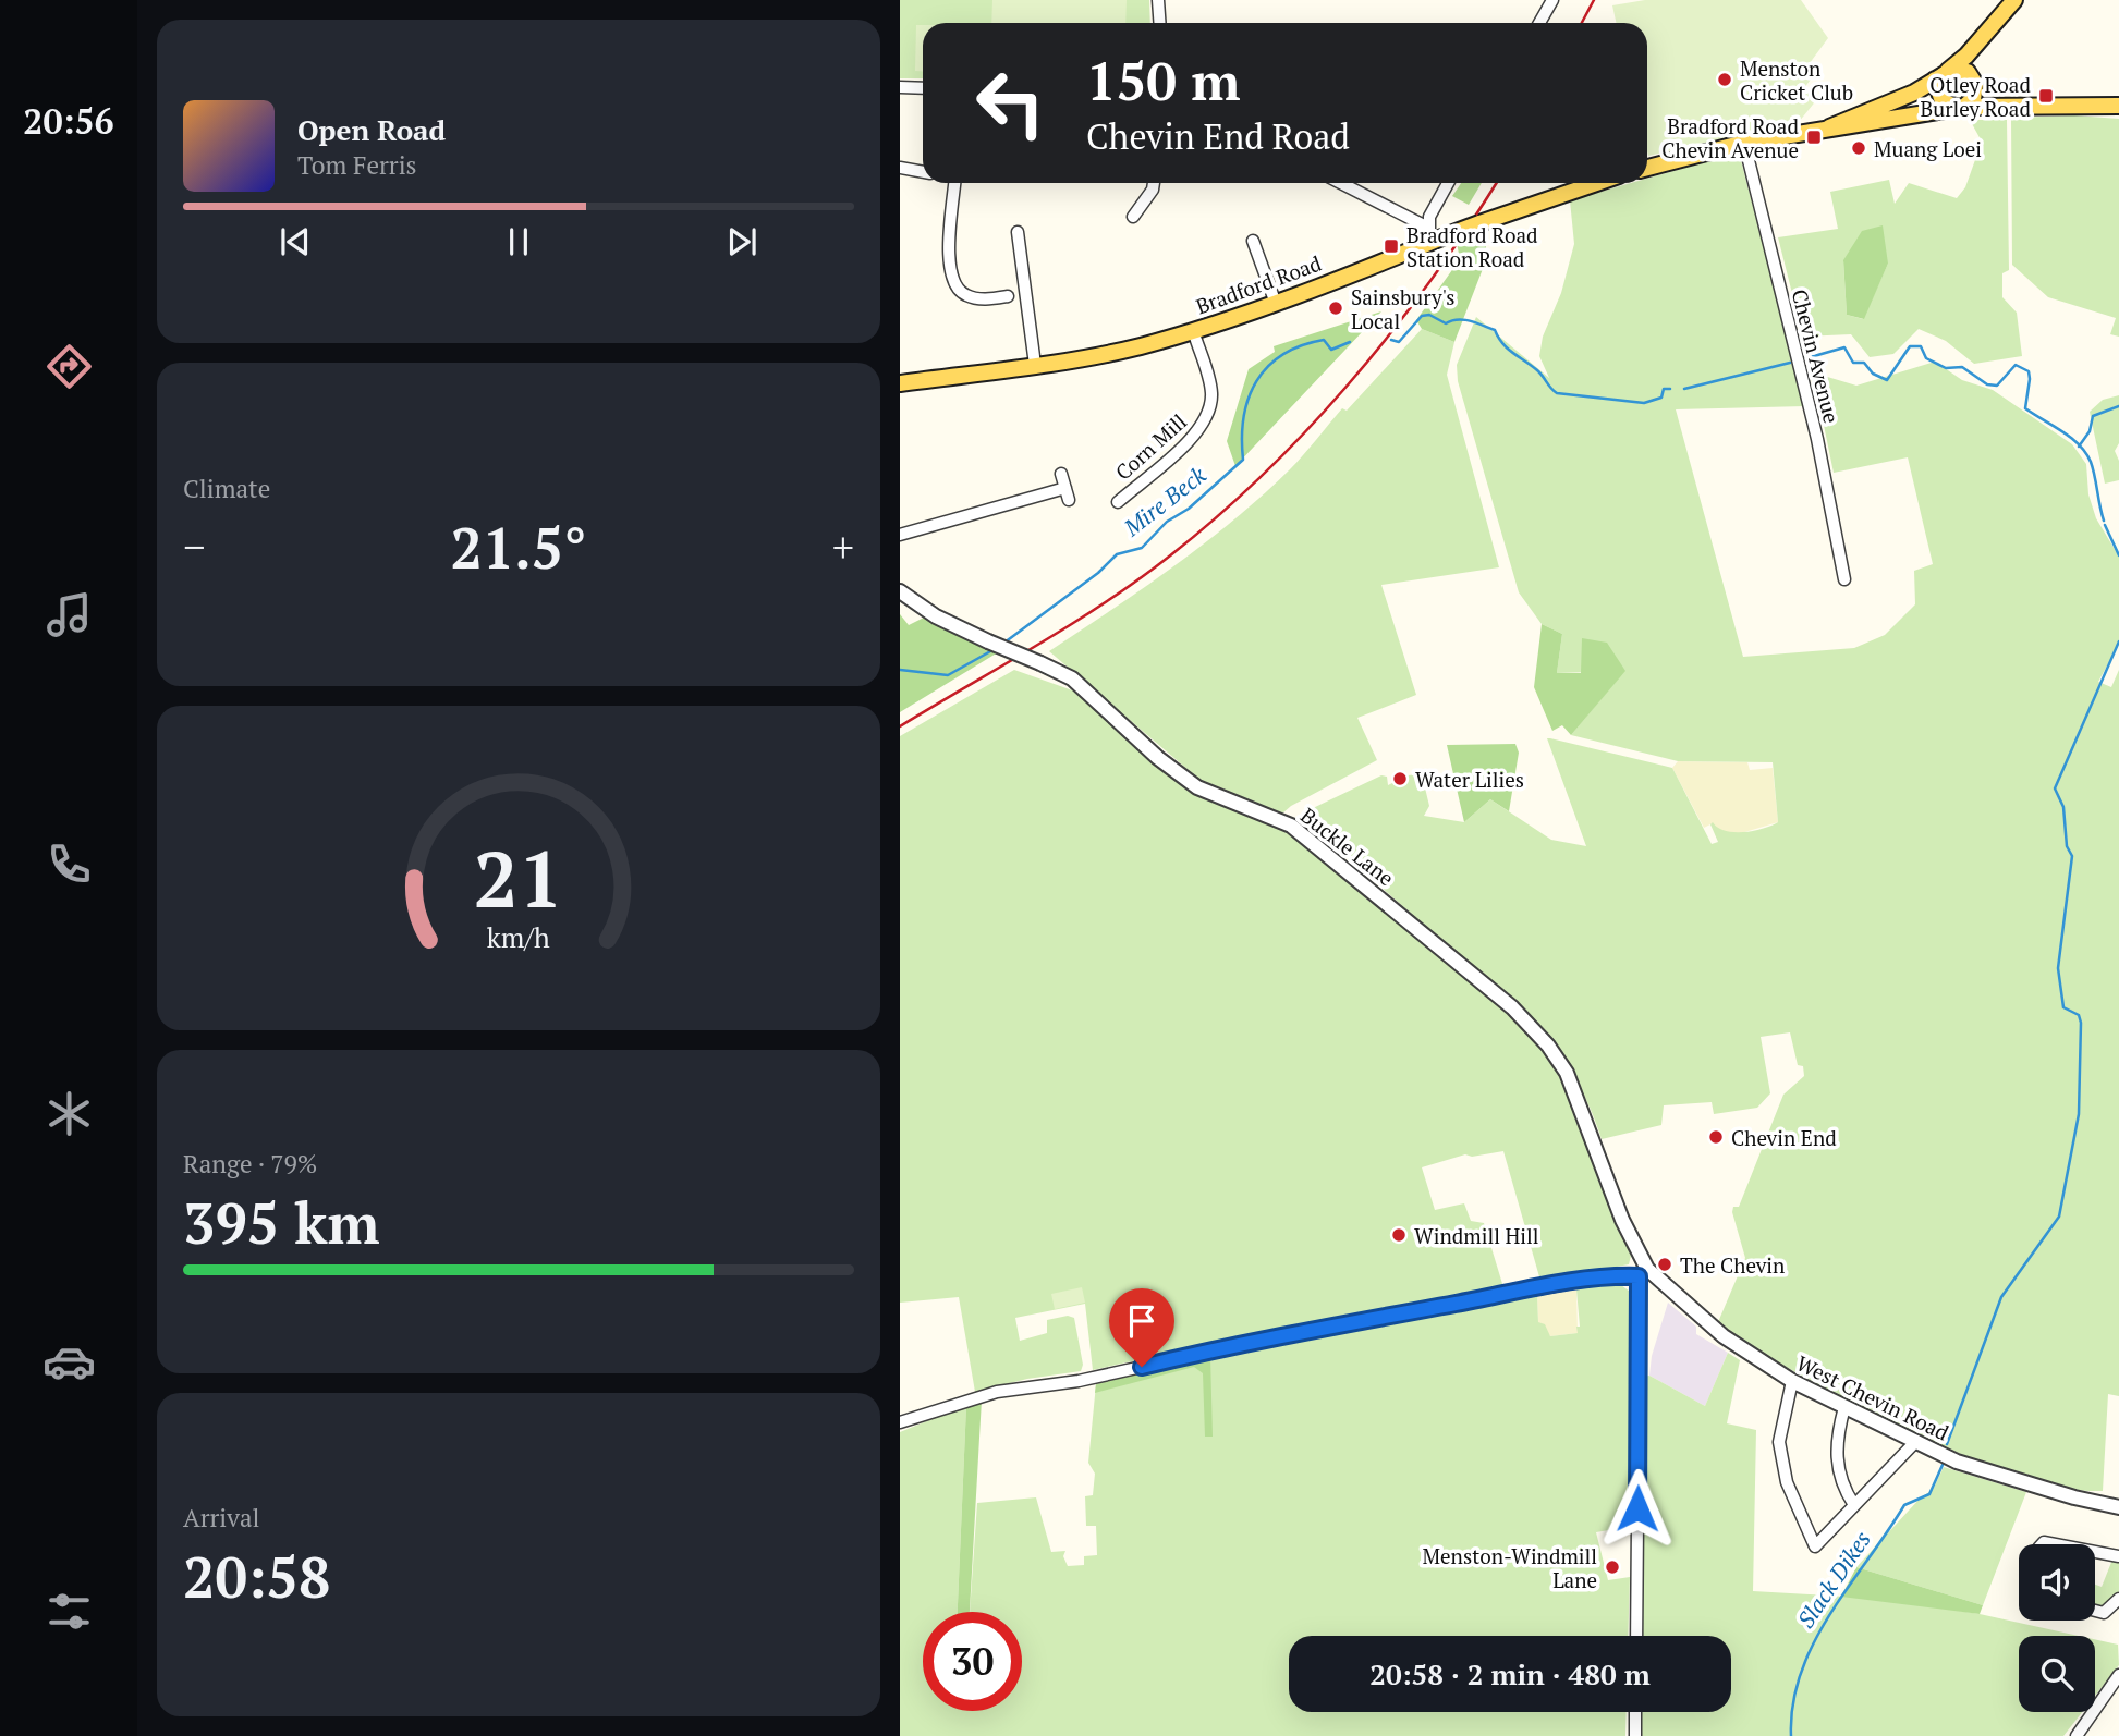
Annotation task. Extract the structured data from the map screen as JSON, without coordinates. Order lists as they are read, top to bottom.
{
  "streets": {
    "main road": ["Bradford Road"],
    "street": [
      "Chevin Avenue",
      "Corn Mill",
      "Buckle Lane",
      "West Chevin Road"
    ]
  },
  "crossings": [
    ["Bradford Road", "Corn Mill"],
    ["Buckle Lane", "West Chevin Road"]
  ],
  "water": ["Mire Beck", "Slack Dikes"],
  "places": {
    "other": [
      "Menston Cricket Club",
      "Muang Loei",
      "Sainsbury's Local",
      "Water Lilies",
      "Chevin End",
      "Windmill Hill",
      "The Chevin",
      "Menston-Windmill Lane"
    ],
    "transit": ["Otley Road Burley Road", "Bradford Road Chevin Avenue", "Bradford Road Station Road"]
  },
  "page": {
    "tabs": "20:56",
    "turn": ["150 m", "Chevin End Road"],
    "song": ["Open Road", "Tom Ferris"],
    "tile": [
      "Climate",
      ["Range · 79%", "395 km"],
      ["Arrival", "20:58"]
    ],
    "heat": ["−", "21.5°", "+"],
    "limit": "30",
    "trip": "20:58 · 2 min · 480 m",
    "gauge": ["21", "km/h"]
  }
}
